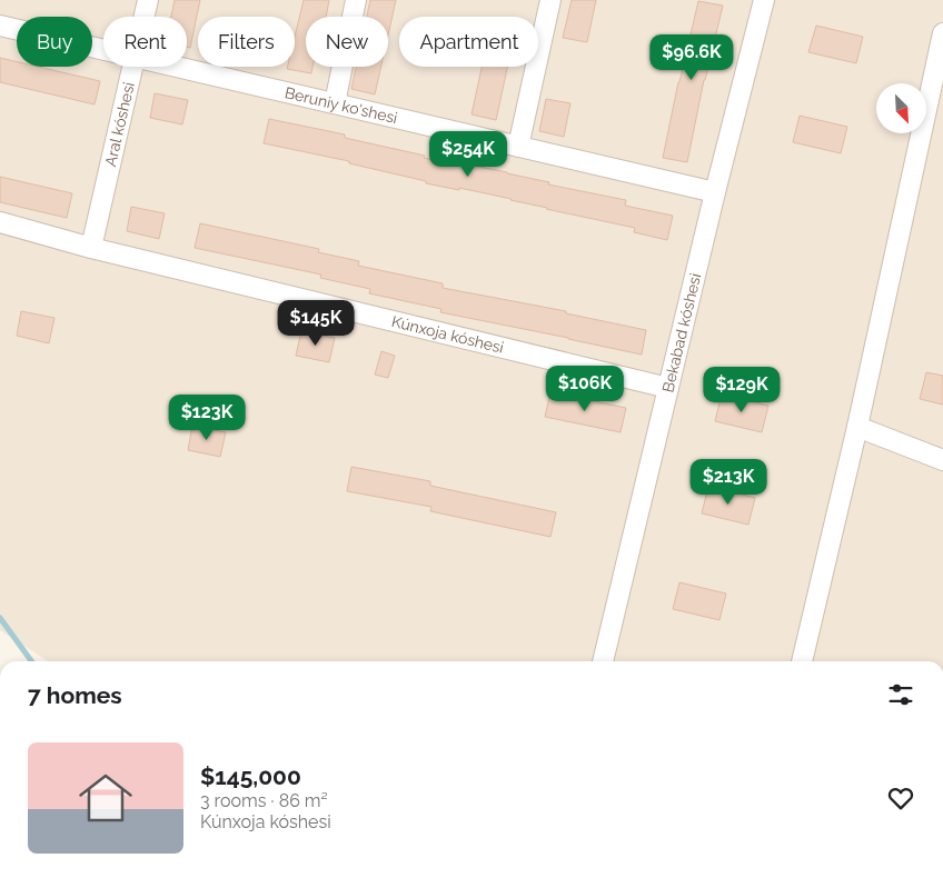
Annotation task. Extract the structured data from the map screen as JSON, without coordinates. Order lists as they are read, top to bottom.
{
  "streets": {
    "street": [
      "Beruniy ko'shesi",
      "Aral kóshesi",
      "Bekabad kóshesi",
      "Kúnxoja kóshesi"
    ]
  },
  "crossings": [
    ["Beruniy ko'shesi", "Bekabad kóshesi"],
    ["Aral kóshesi", "Kúnxoja kóshesi"],
    ["Bekabad kóshesi", "Kúnxoja kóshesi"]
  ],
  "north": "bottom right",
  "page": {
    "chip": [
      "Buy",
      "Rent",
      "Filters",
      "New",
      "Apartment"
    ],
    "price": [
      "$96.6K",
      "$254K",
      "$145K",
      "$106K",
      "$129K",
      "$123K",
      "$213K"
    ],
    "heading": "7 homes",
    "list": [
      {
        "name": "$145,000",
        "note": "3 rooms · 86 m² · Kúnxoja kóshesi"
      }
    ]
  }
}
